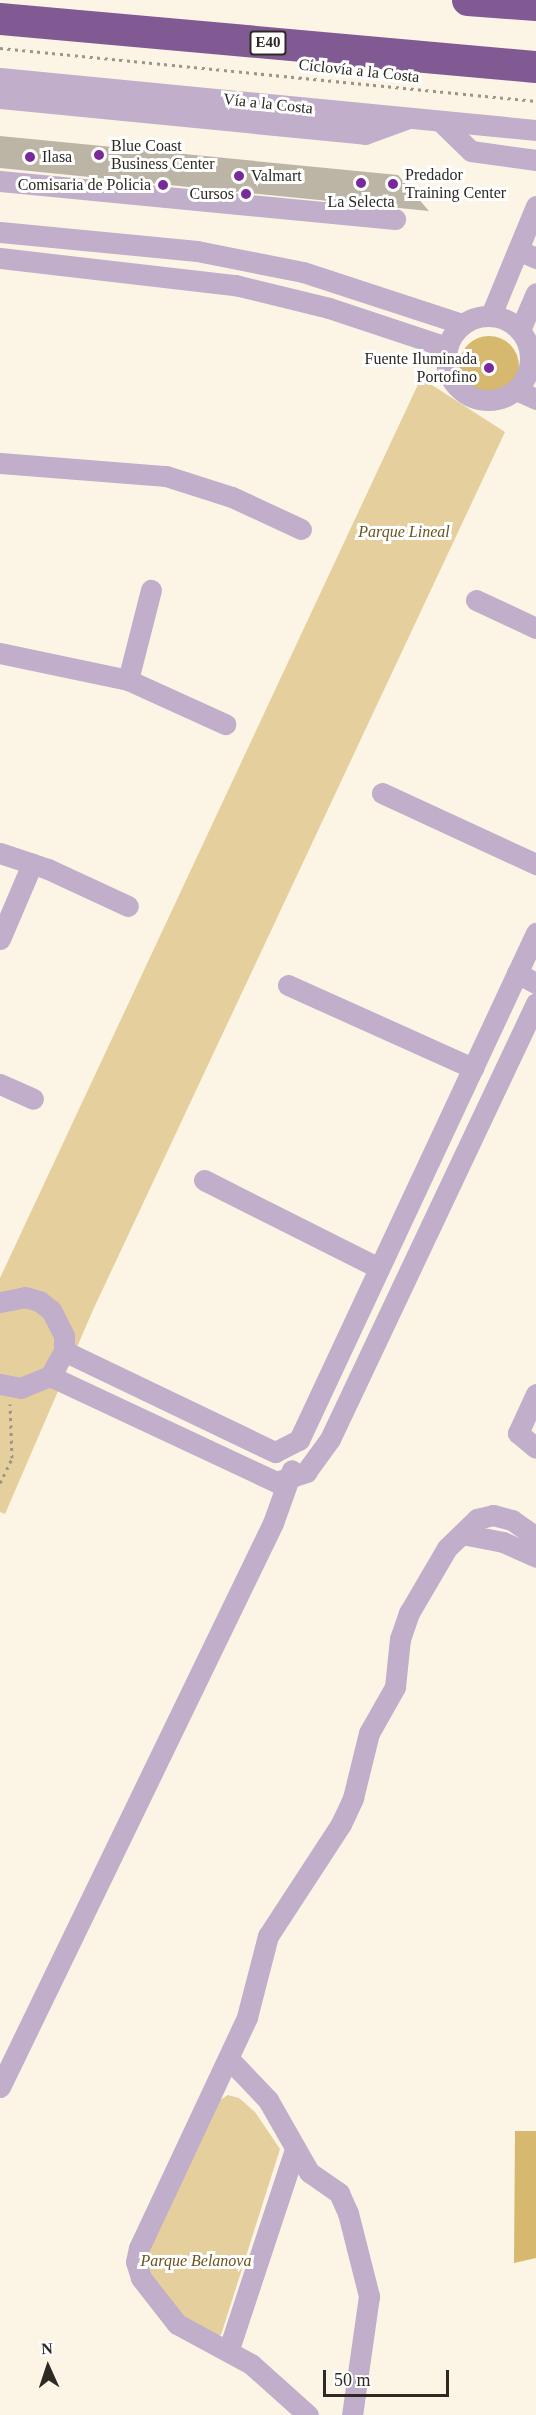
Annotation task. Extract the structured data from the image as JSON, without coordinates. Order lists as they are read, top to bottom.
{
  "streets": {
    "highway": ["E40"],
    "street": ["Vía a la Costa"],
    "path": ["Ciclovía a la Costa"]
  },
  "parks": ["Parque Lineal", "Parque Belanova"],
  "places": [
    "Blue Coast Business Center",
    "Ilasa",
    "Valmart",
    "La Selecta",
    "Predador Training Center",
    "Comisaria de Policia",
    "Cursos",
    "Fuente Iluminada Portofino"
  ],
  "scale_bar": "50 m",
  "north": "top"
}
